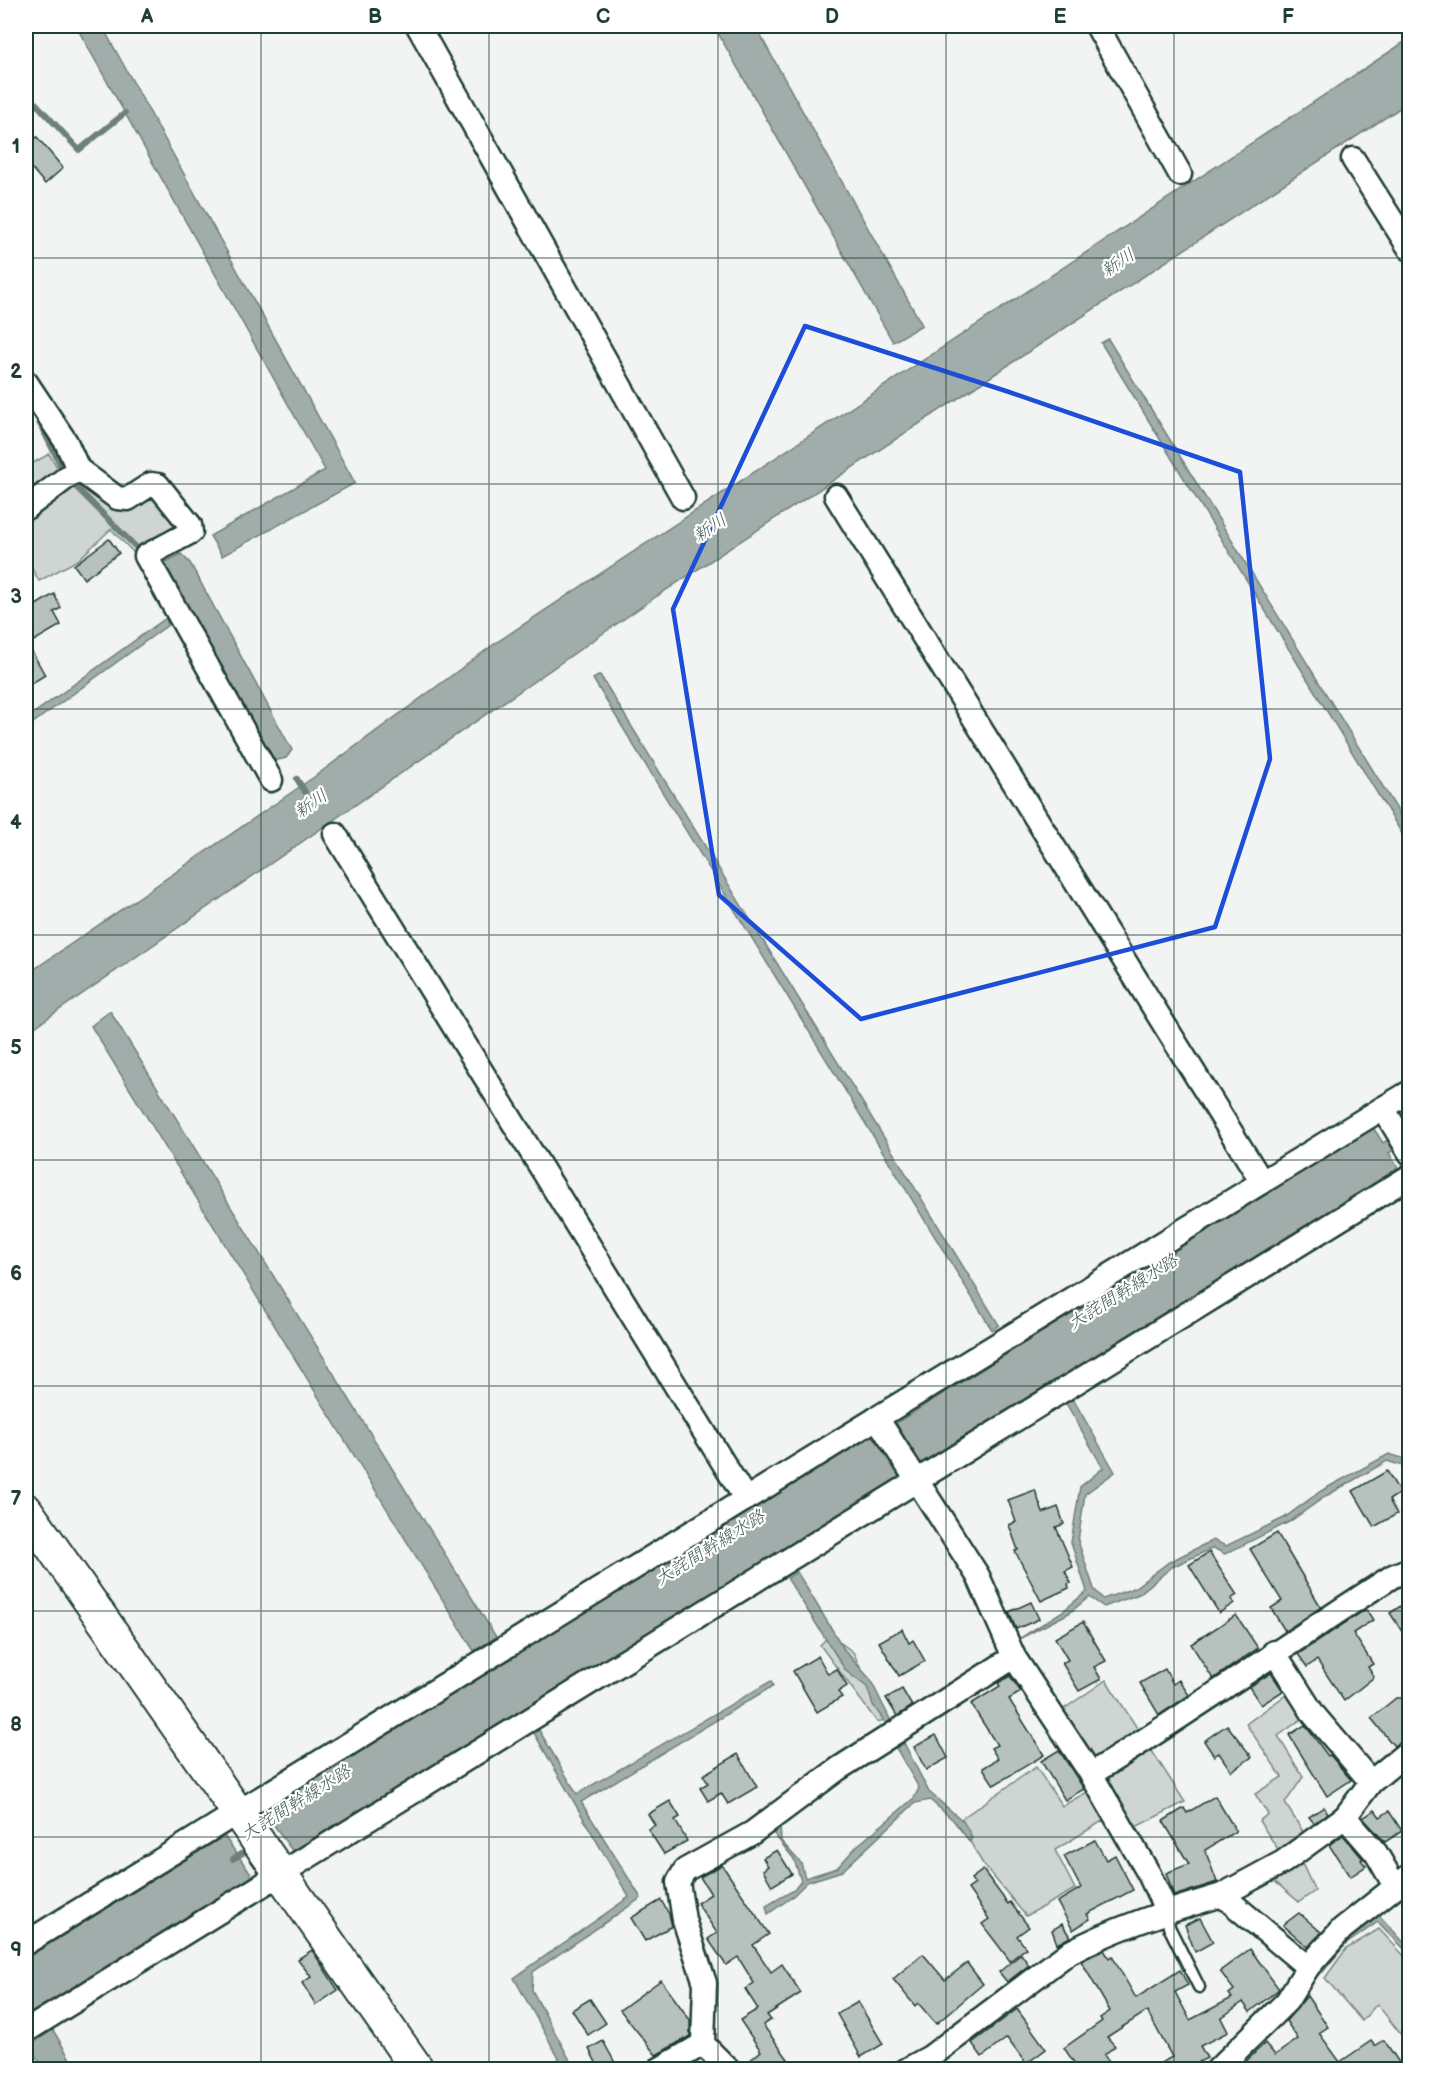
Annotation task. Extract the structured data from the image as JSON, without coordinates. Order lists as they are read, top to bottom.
{
  "water": ["新川", "大詫間幹線水路"],
  "grid": {
    "columns": [
      "A",
      "B",
      "C",
      "D",
      "E",
      "F"
    ],
    "rows": [
      "1",
      "2",
      "3",
      "4",
      "5",
      "6",
      "7",
      "8",
      "9"
    ]
  }
}
